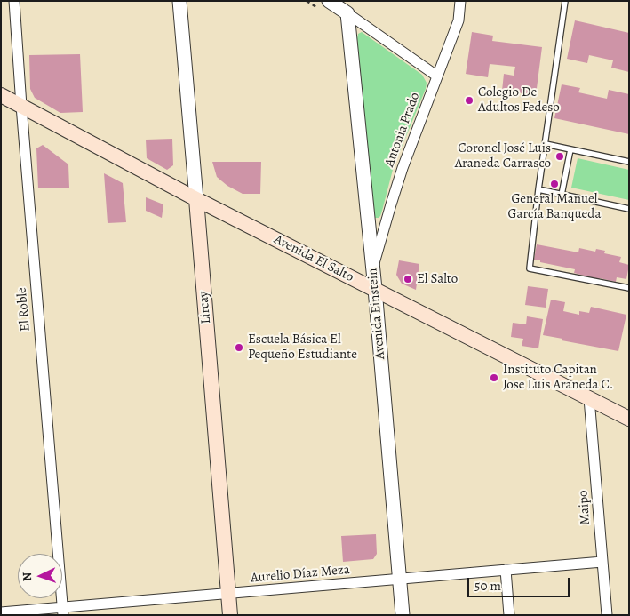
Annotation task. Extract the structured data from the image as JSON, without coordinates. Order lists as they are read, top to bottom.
{
  "streets": {
    "main road": ["Avenida El Salto", "Lircay"],
    "street": [
      "Antonia Prado",
      "El Roble",
      "Avenida Einstein",
      "Maipo",
      "Aurelio Díaz Meza"
    ]
  },
  "crossings": [
    ["Antonia Prado", "Avenida Einstein"],
    ["Avenida El Salto", "Lircay"],
    ["Avenida El Salto", "El Roble"],
    ["Avenida El Salto", "Avenida Einstein"],
    ["Avenida El Salto", "Maipo"],
    ["Lircay", "Aurelio Díaz Meza"],
    ["El Roble", "Aurelio Díaz Meza"],
    ["Avenida Einstein", "Aurelio Díaz Meza"],
    ["Maipo", "Aurelio Díaz Meza"]
  ],
  "places": [
    "Colegio De Adultos Fedeso",
    "Coronel José Luis Araneda Carrasco",
    "General Manuel García Banqueda",
    "El Salto",
    "Escuela Básica El Pequeño Estudiante",
    "Instituto Capitan Jose Luis Araneda C."
  ],
  "scale_bar": "50 m",
  "north": "left"
}
